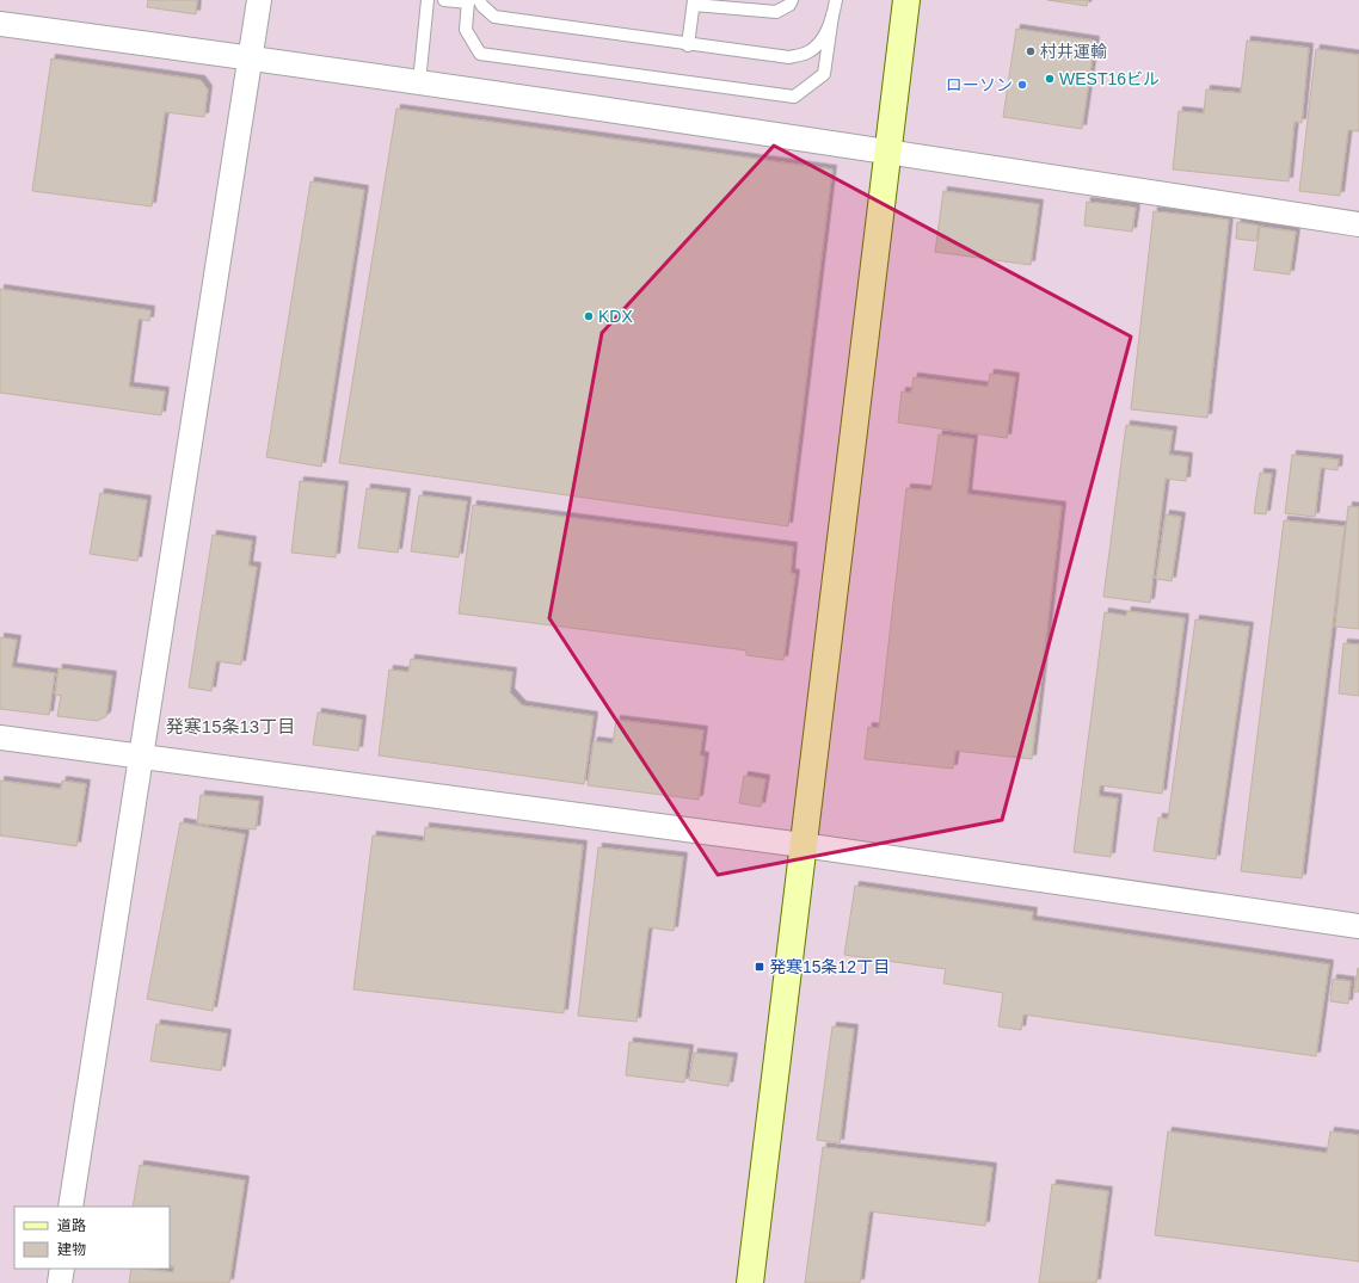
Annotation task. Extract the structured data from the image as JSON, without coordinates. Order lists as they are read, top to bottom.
{
  "districts": ["発寒15条13丁目"],
  "places": {
    "other": [
      "村井運輸",
      "WEST16ビル",
      "ローソン",
      "KDX"
    ],
    "transit": ["発寒15条12丁目"]
  },
  "legend": ["道路", "建物"]
}
